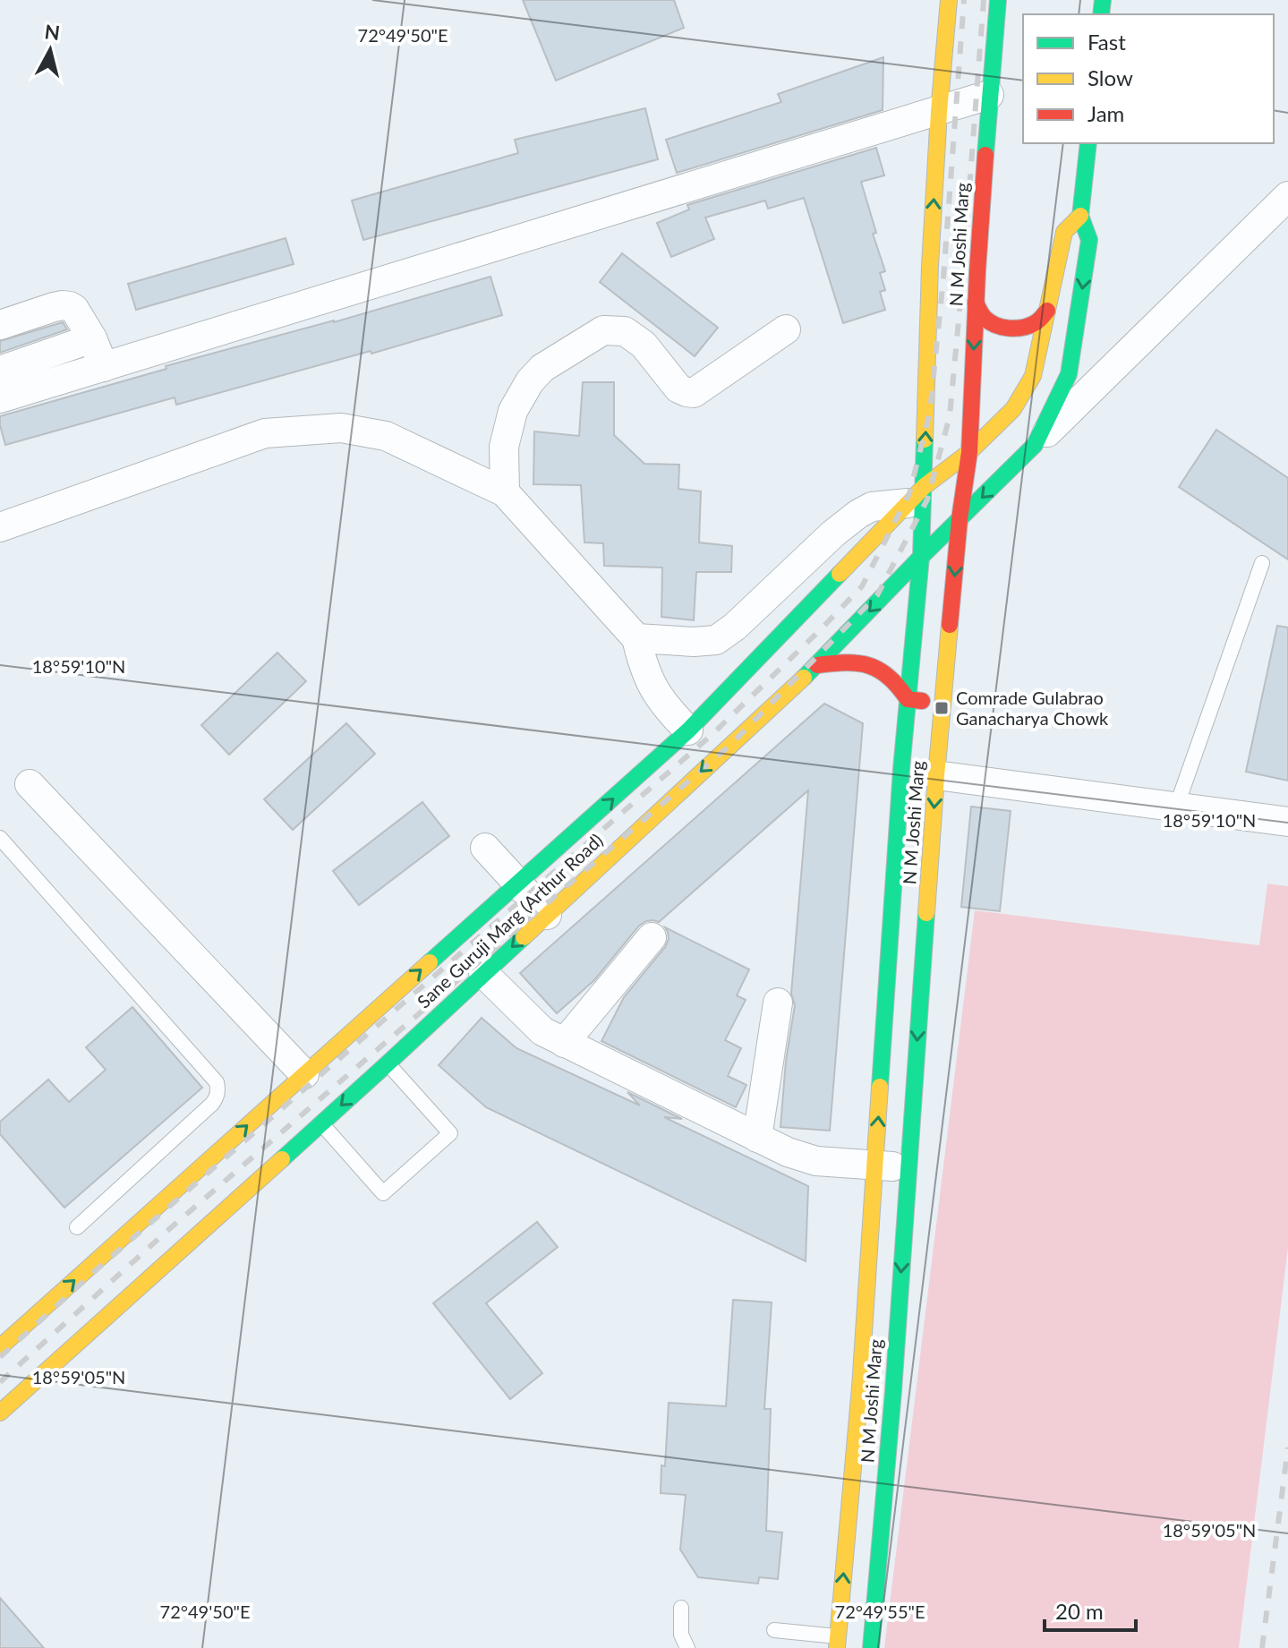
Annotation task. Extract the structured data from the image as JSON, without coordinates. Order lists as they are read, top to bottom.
{
  "streets": {
    "main road": ["N M Joshi Marg", "Sane Guruji Marg (Arthur Road)"]
  },
  "crossings": [
    ["N M Joshi Marg", "Sane Guruji Marg (Arthur Road)"]
  ],
  "places": {
    "transit": ["Comrade Gulabrao Ganacharya Chowk"]
  },
  "legend": ["Fast", "Slow", "Jam"],
  "scale_bar": "20 m",
  "north": "top",
  "coordinates": [
    "72°49'50\"E",
    "18°59'10\"N",
    "18°59'05\"N",
    "72°49'55\"E"
  ]
}
